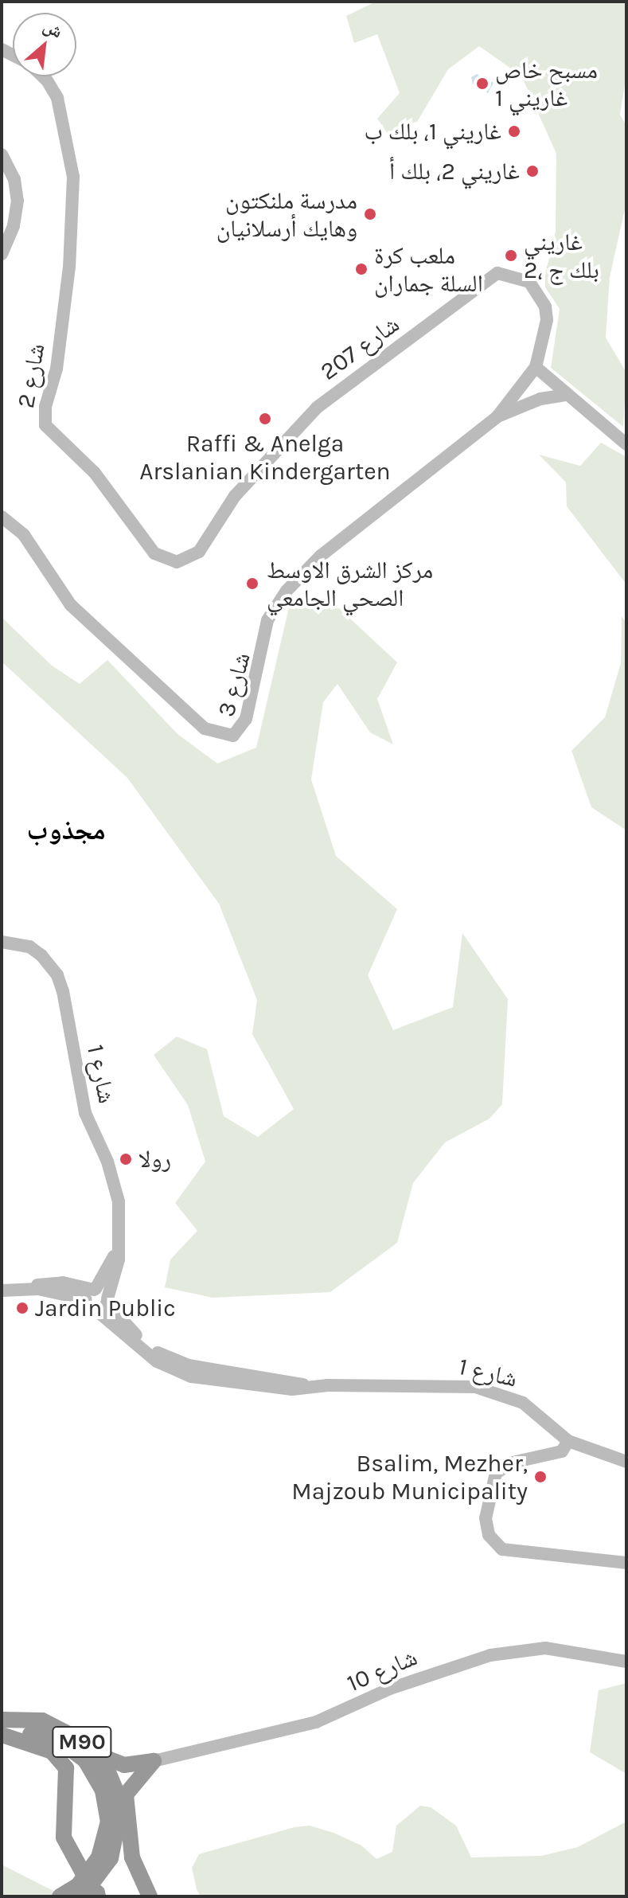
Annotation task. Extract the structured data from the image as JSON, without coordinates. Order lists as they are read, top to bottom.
{
  "streets": {
    "highway": ["M90"],
    "street": [
      "شارع 207",
      "شارع 2",
      "شارع 3",
      "شارع 1",
      "شارع 10"
    ]
  },
  "crossings": [
    ["شارع 207", "شارع 2"],
    ["شارع 207", "شارع 3"]
  ],
  "districts": ["مجذوب"],
  "places": [
    "مسبح خاص غاريني 1",
    "غاريني 1، بلك ب",
    "غاريني 2، بلك أ",
    "مدرسة ملنكتون وهايك أرسلانيان",
    "غاريني 2، بلك ج",
    "ملعب كرة السلة جماران",
    "Raffi & Anelga Arslanian Kindergarten",
    "مركز الشرق الاوسط الصحي الجامعي",
    "رولا",
    "Jardin Public",
    "Bsalim, Mezher, Majzoub Municipality"
  ],
  "north": "top right"
}
